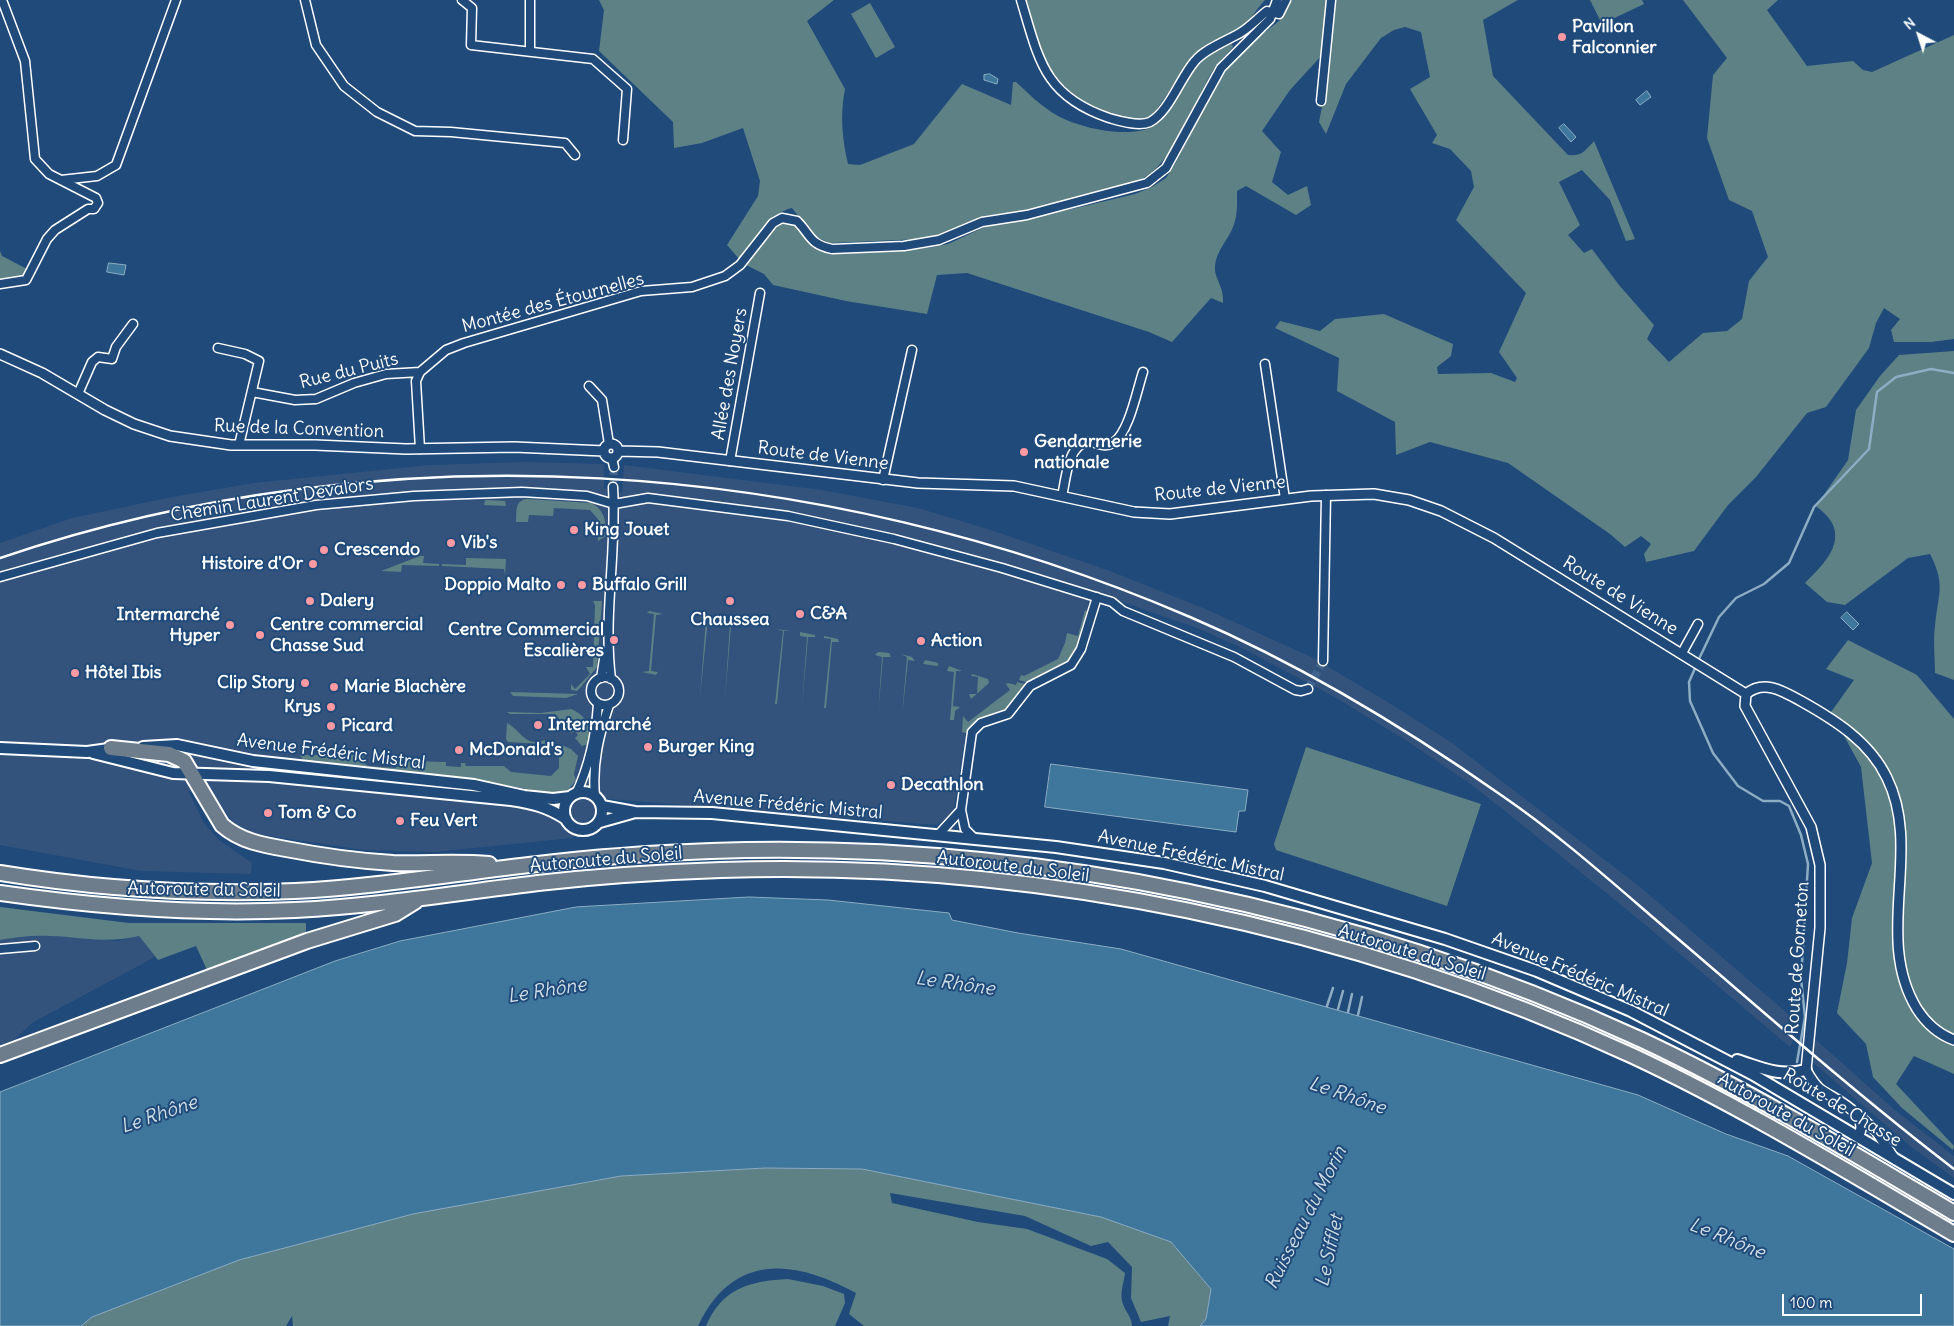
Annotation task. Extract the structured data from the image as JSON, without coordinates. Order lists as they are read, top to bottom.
{
  "streets": {
    "highway": ["Autoroute du Soleil"],
    "main road": ["Avenue Frédéric Mistral", "Route de Chasse"],
    "street": [
      "Montée des Étournelles",
      "Rue du Puits",
      "Allée des Noyers",
      "Rue de la Convention",
      "Route de Vienne",
      "Chemin Laurent Devalors",
      "Route de Gorneton"
    ]
  },
  "crossings": [
    ["Montée des Étournelles", "Rue du Puits"],
    ["Allée des Noyers", "Route de Vienne"],
    ["Route de Vienne", "Route de Gorneton"],
    ["Avenue Frédéric Mistral", "Route de Chasse"]
  ],
  "water": ["Le Rhône", "Ruisseau du Morin", "Le Sifflet"],
  "places": [
    "Pavillon Falconnier",
    "Gendarmerie nationale",
    "King Jouet",
    "Vib's",
    "Crescendo",
    "Histoire d'Or",
    "Doppio Malto",
    "Buffalo Grill",
    "Dalery",
    "Chaussea",
    "C&A",
    "Intermarché Hyper",
    "Centre commercial Chasse Sud",
    "Centre Commercial Escalières",
    "Action",
    "Hôtel Ibis",
    "Clip Story",
    "Marie Blachère",
    "Krys",
    "Intermarché",
    "Picard",
    "Burger King",
    "McDonald's",
    "Decathlon",
    "Tom & Co",
    "Feu Vert"
  ],
  "scale_bar": "100 m",
  "north": "top left"
}
